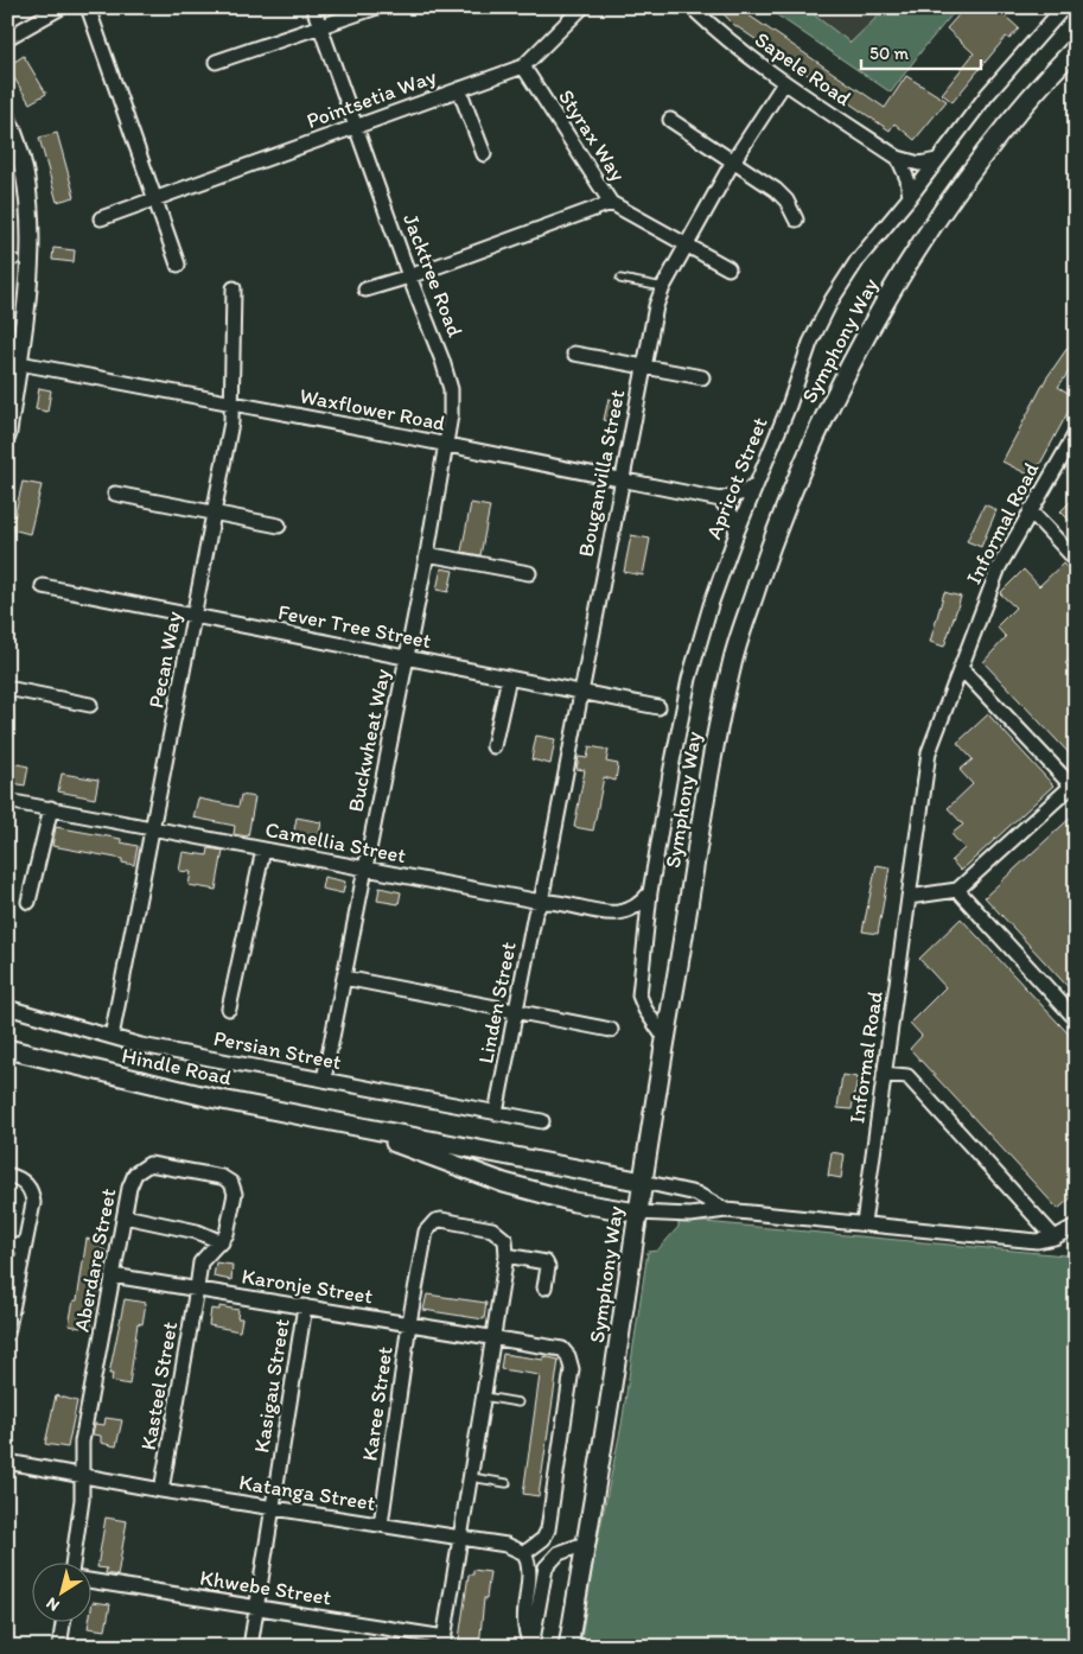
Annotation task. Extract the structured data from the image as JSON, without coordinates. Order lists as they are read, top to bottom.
{
  "streets": {
    "main road": ["Symphony Way", "Hindle Road"],
    "street": [
      "Sapele Road",
      "Pointsetia Way",
      "Styrax Way",
      "Jacktree Road",
      "Waxflower Road",
      "Bouganvilla Street",
      "Apricot Street",
      "Informal Road",
      "Fever Tree Street",
      "Pecan Way",
      "Buckwheat Way",
      "Camellia Street",
      "Linden Street",
      "Persian Street",
      "Aberdare Street",
      "Karonje Street",
      "Kasteel Street",
      "Kasigau Street",
      "Karee Street",
      "Katanga Street",
      "Khwebe Street"
    ]
  },
  "crossings": [
    ["Sapele Road", "Bouganvilla Street"],
    ["Sapele Road", "Apricot Street"],
    ["Pointsetia Way", "Styrax Way"],
    ["Pointsetia Way", "Jacktree Road"],
    ["Styrax Way", "Bouganvilla Street"],
    ["Jacktree Road", "Waxflower Road"],
    ["Jacktree Road", "Buckwheat Way"],
    ["Symphony Way", "Apricot Street"],
    ["Symphony Way", "Hindle Road"],
    ["Waxflower Road", "Bouganvilla Street"],
    ["Waxflower Road", "Pecan Way"],
    ["Waxflower Road", "Buckwheat Way"],
    ["Bouganvilla Street", "Fever Tree Street"],
    ["Bouganvilla Street", "Camellia Street"],
    ["Bouganvilla Street", "Linden Street"],
    ["Apricot Street", "Camellia Street"],
    ["Fever Tree Street", "Pecan Way"],
    ["Fever Tree Street", "Buckwheat Way"],
    ["Pecan Way", "Camellia Street"],
    ["Pecan Way", "Persian Street"],
    ["Buckwheat Way", "Camellia Street"],
    ["Buckwheat Way", "Persian Street"],
    ["Camellia Street", "Linden Street"],
    ["Linden Street", "Persian Street"],
    ["Aberdare Street", "Karonje Street"],
    ["Aberdare Street", "Kasteel Street"],
    ["Aberdare Street", "Katanga Street"],
    ["Karonje Street", "Kasteel Street"],
    ["Karonje Street", "Kasigau Street"],
    ["Karonje Street", "Karee Street"],
    ["Karonje Street", "Katanga Street"],
    ["Kasteel Street", "Katanga Street"],
    ["Kasigau Street", "Katanga Street"],
    ["Kasigau Street", "Khwebe Street"],
    ["Karee Street", "Katanga Street"]
  ],
  "scale_bar": "50 m",
  "north": "bottom left"
}
